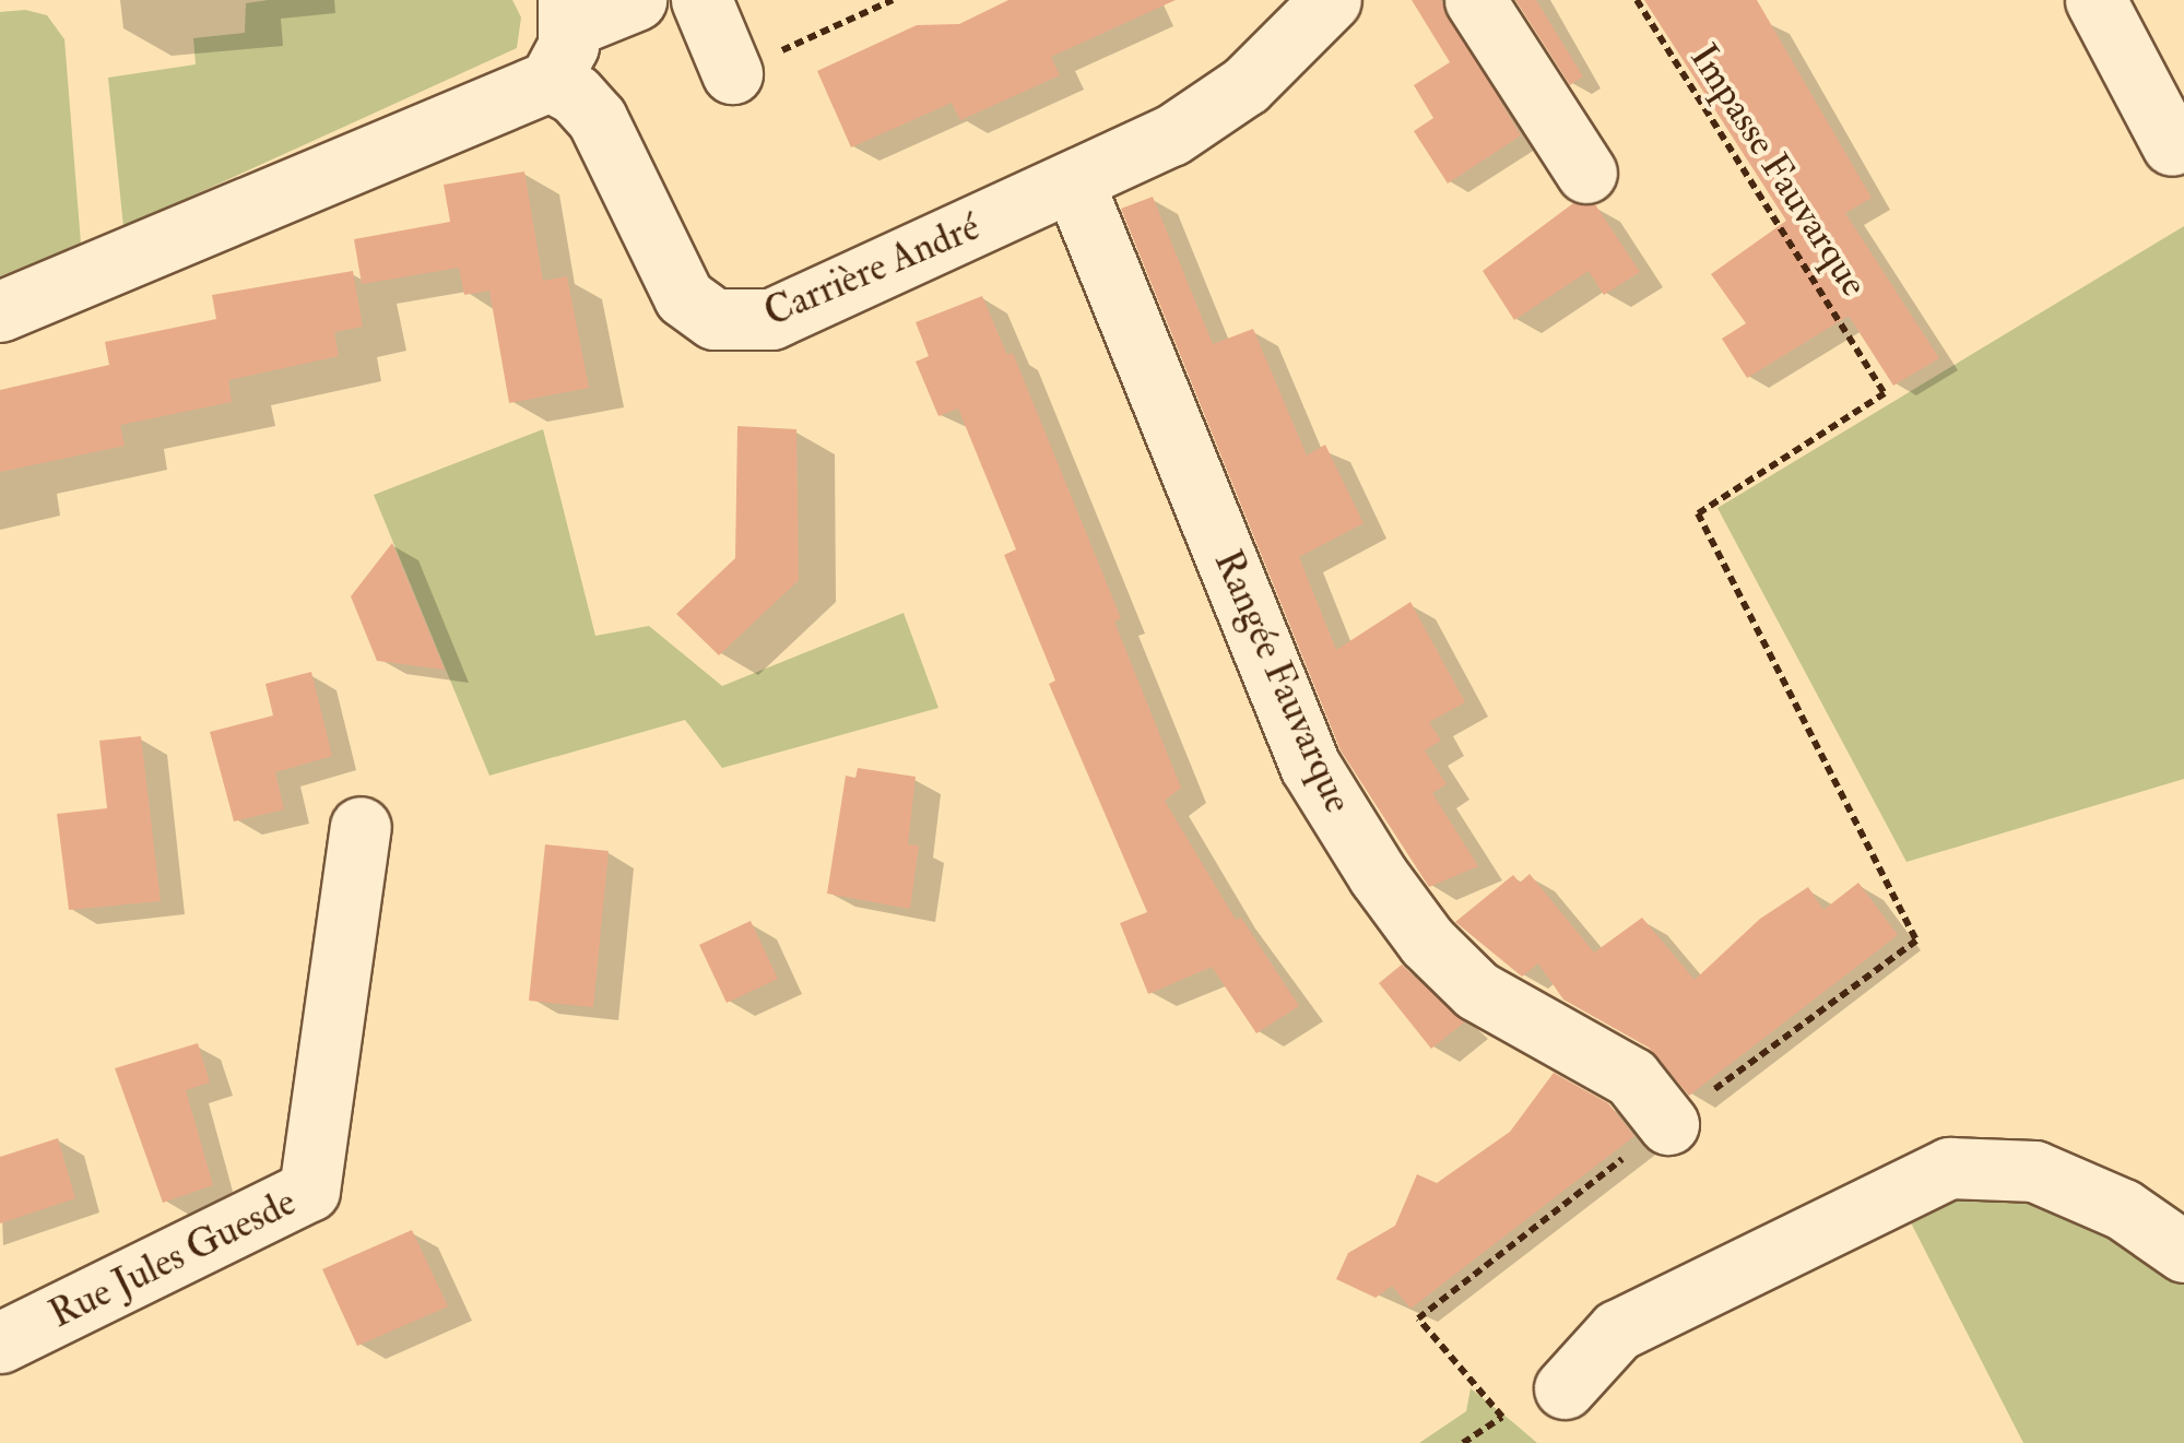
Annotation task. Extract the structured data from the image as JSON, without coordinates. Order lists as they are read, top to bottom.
{
  "streets": {
    "street": ["Carrière André", "Rangée Fauvarque", "Rue Jules Guesde"],
    "path": ["Impasse Fauvarque"]
  },
  "crossings": [
    ["Impasse Fauvarque", "Rangée Fauvarque"],
    ["Carrière André", "Rangée Fauvarque"]
  ]
}
